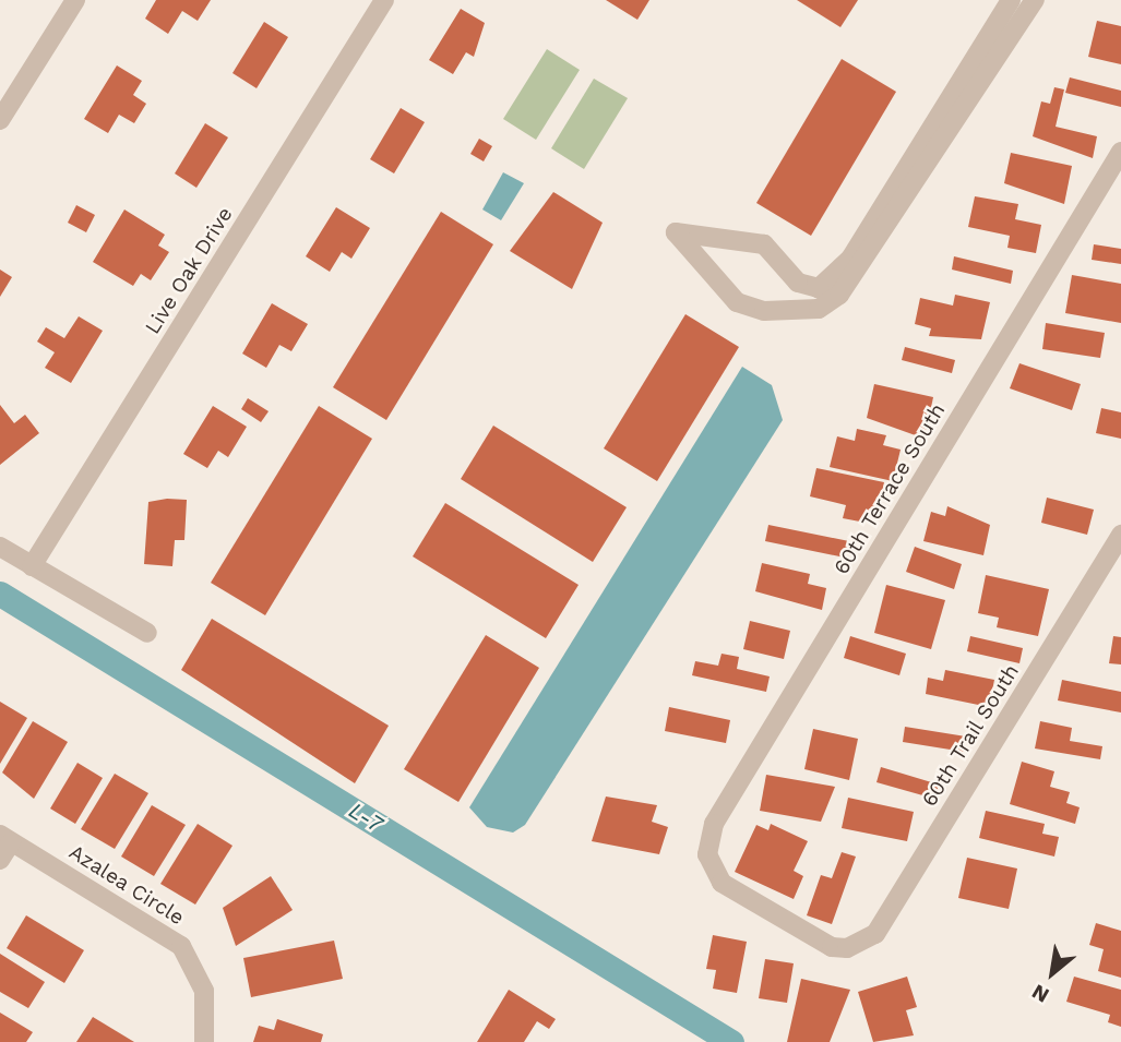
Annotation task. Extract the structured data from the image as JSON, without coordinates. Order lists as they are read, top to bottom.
{
  "streets": {
    "street": [
      "Live Oak Drive",
      "60th Terrace South",
      "60th Trail South",
      "Azalea Circle"
    ]
  },
  "crossings": [
    ["60th Terrace South", "60th Trail South"]
  ],
  "water": ["L-7"],
  "north": "bottom left"
}
